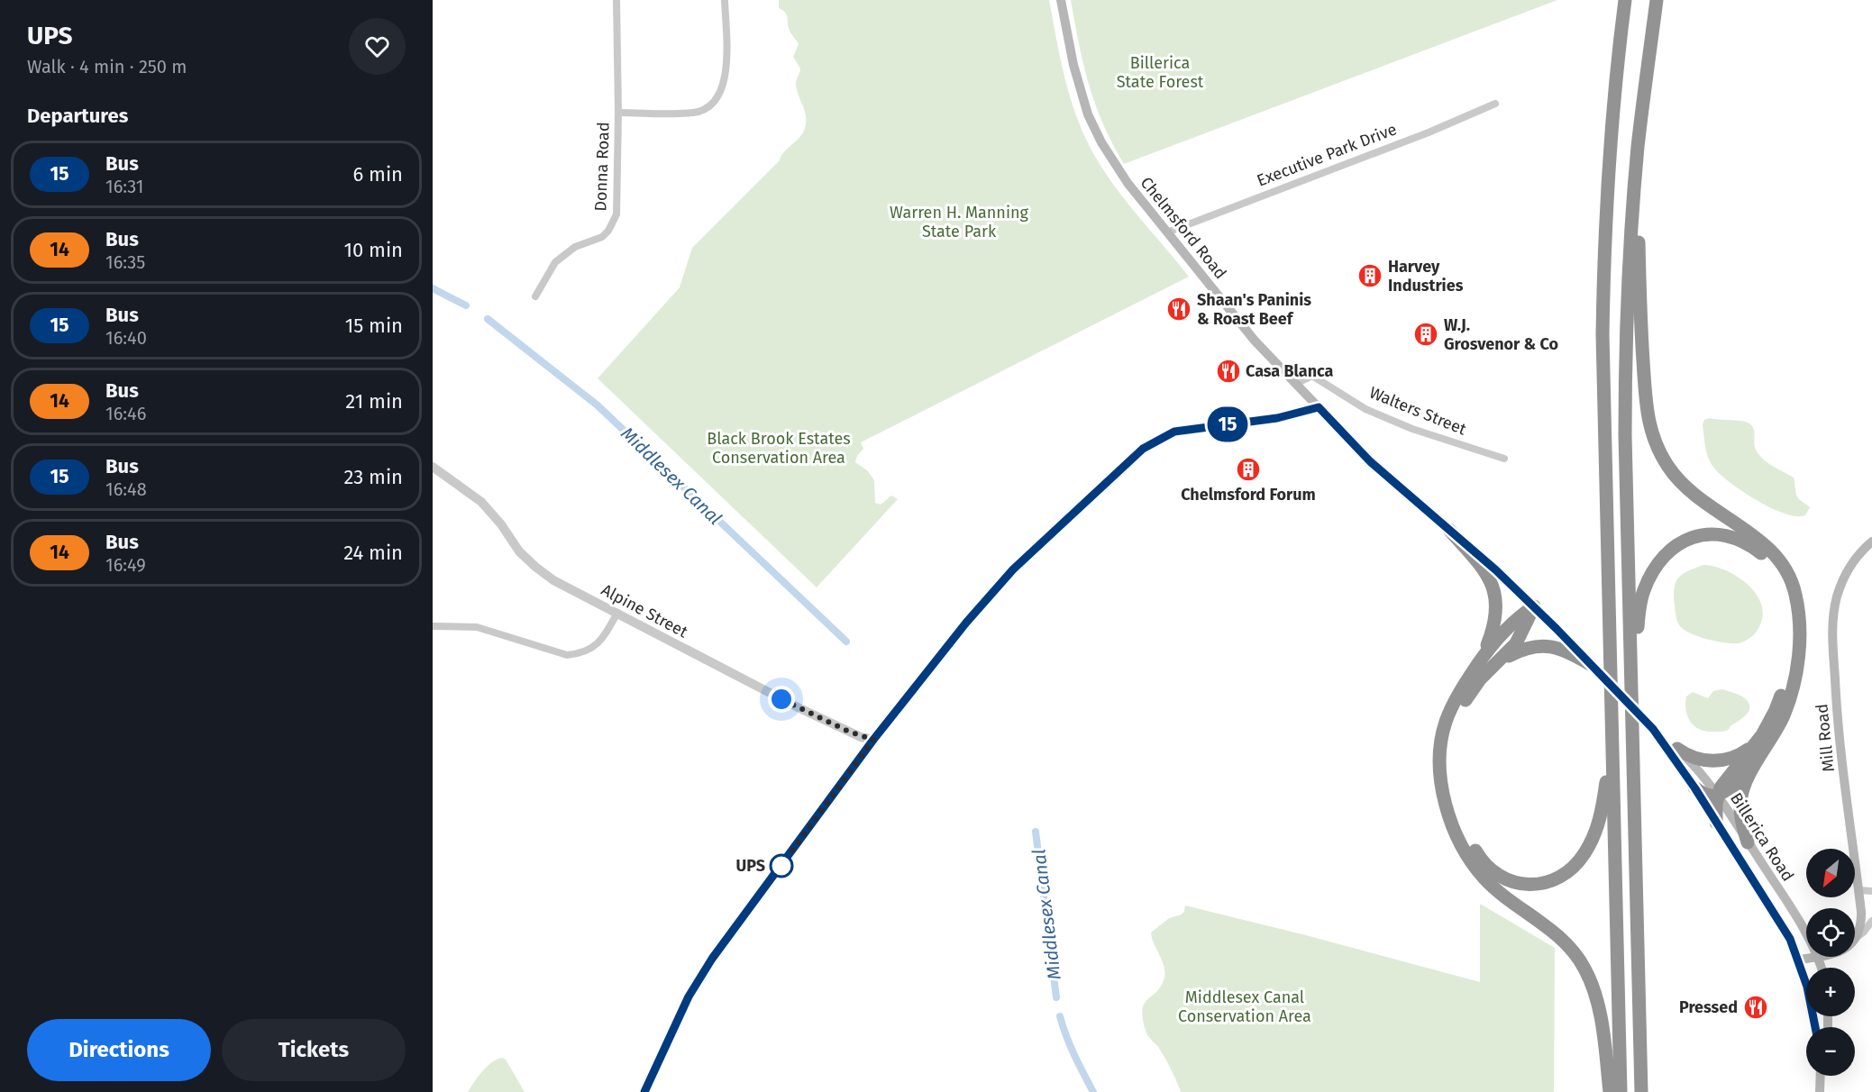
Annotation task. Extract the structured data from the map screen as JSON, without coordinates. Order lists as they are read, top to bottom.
{
  "streets": {
    "main road": ["Chelmsford Road", "Mill Road", "Billerica Road"],
    "street": [
      "Executive Park Drive",
      "Donna Road",
      "Walters Street",
      "Alpine Street"
    ]
  },
  "crossings": [
    ["Executive Park Drive", "Chelmsford Road"],
    ["Chelmsford Road", "Walters Street"],
    ["Chelmsford Road", "Billerica Road"]
  ],
  "water": ["Middlesex Canal"],
  "parks": [
    "Billerica State Forest",
    "Warren H. Manning State Park",
    "Black Brook Estates Conservation Area",
    "Middlesex Canal Conservation Area"
  ],
  "places": {
    "building": ["Harvey Industries", "W.J. Grosvenor & Co", "Chelmsford Forum"],
    "restaurant": ["Shaan's Paninis & Roast Beef", "Casa Blanca", "Pressed"],
    "other": ["UPS"]
  },
  "lines": ["bus line 15"],
  "north": "bottom left",
  "page": {
    "heading": [
      ["UPS", "Walk · 4 min · 250 m"],
      "Departures"
    ],
    "on_map": "15",
    "list": [
      {
        "mark": "15",
        "name": "Bus",
        "note": "16:31",
        "value": "6 min"
      },
      {
        "mark": "14",
        "name": "Bus",
        "note": "16:35",
        "value": "10 min"
      },
      {
        "mark": "15",
        "name": "Bus",
        "note": "16:40",
        "value": "15 min"
      },
      {
        "mark": "14",
        "name": "Bus",
        "note": "16:46",
        "value": "21 min"
      },
      {
        "mark": "15",
        "name": "Bus",
        "note": "16:48",
        "value": "23 min"
      },
      {
        "mark": "14",
        "name": "Bus",
        "note": "16:49",
        "value": "24 min"
      }
    ],
    "map_buttons": ["+", "−"],
    "buttons": ["Directions", "Tickets"]
  }
}
